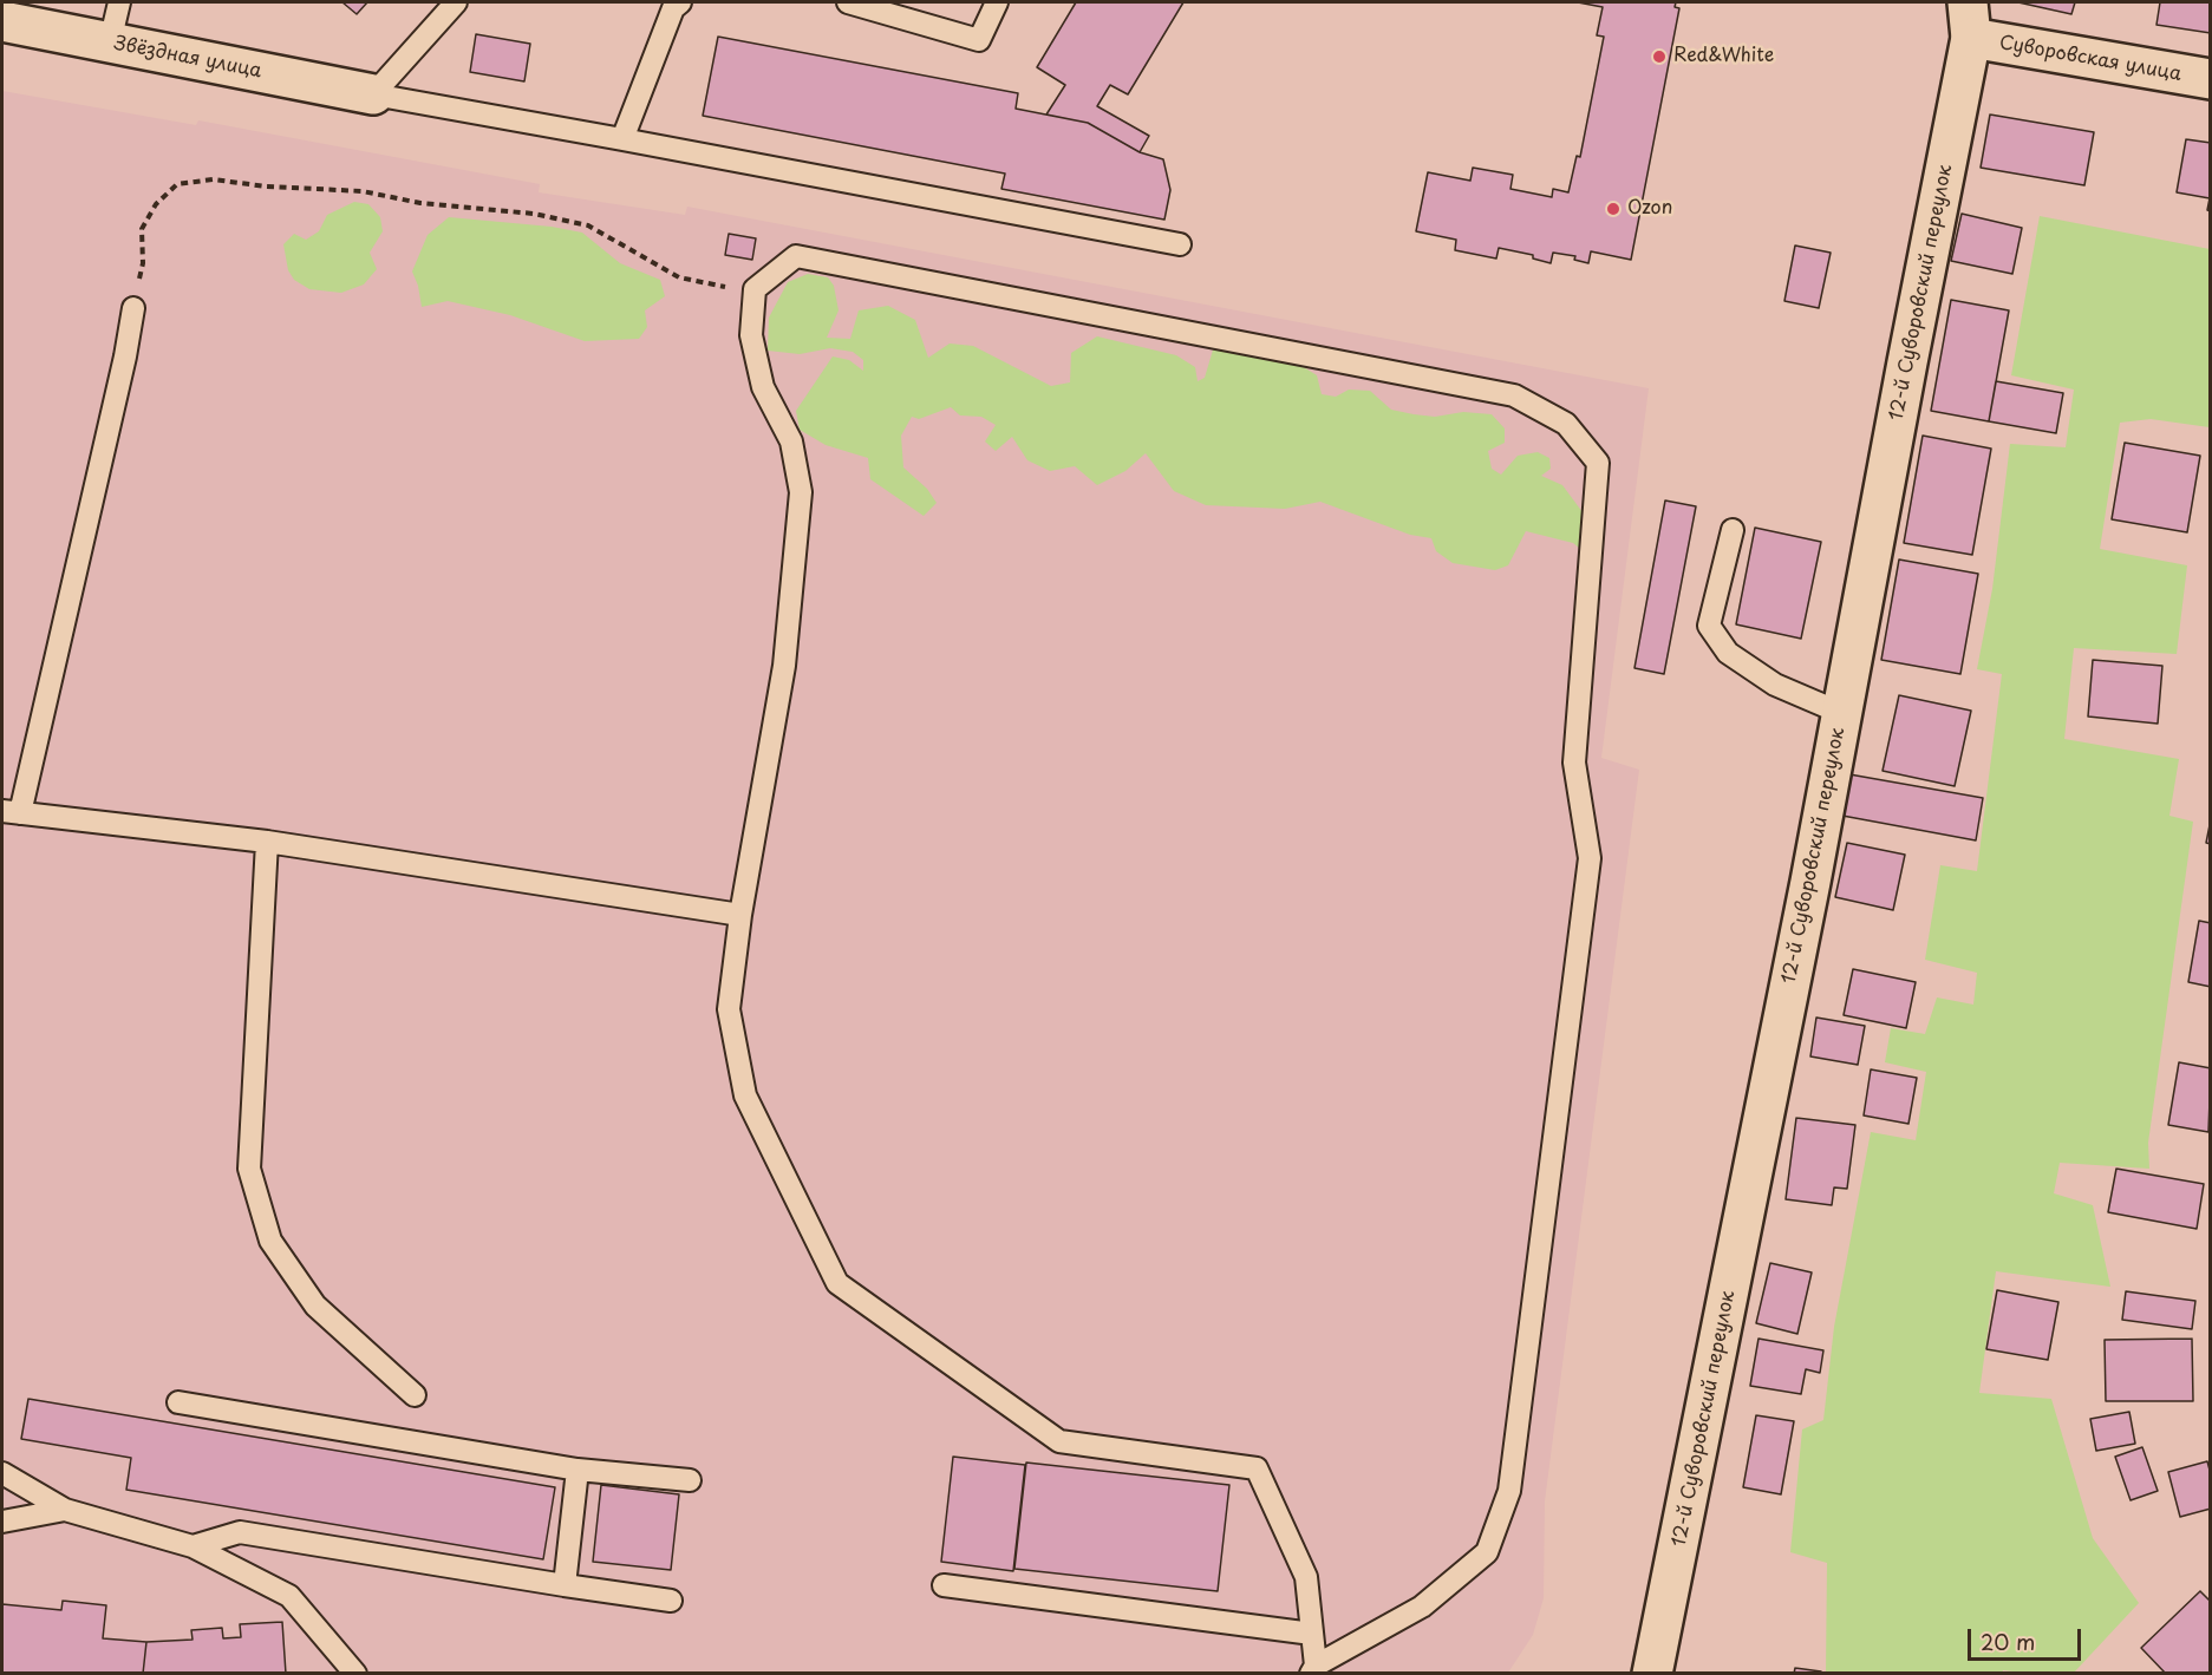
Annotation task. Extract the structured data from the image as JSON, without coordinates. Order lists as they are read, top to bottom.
{
  "streets": {
    "street": ["Звёздная улица", "Суворовская улица", "12-й Суворовский переулок"]
  },
  "crossings": [
    ["Суворовская улица", "12-й Суворовский переулок"]
  ],
  "places": ["Red&White", "Ozon"],
  "scale_bar": "20 m"
}
